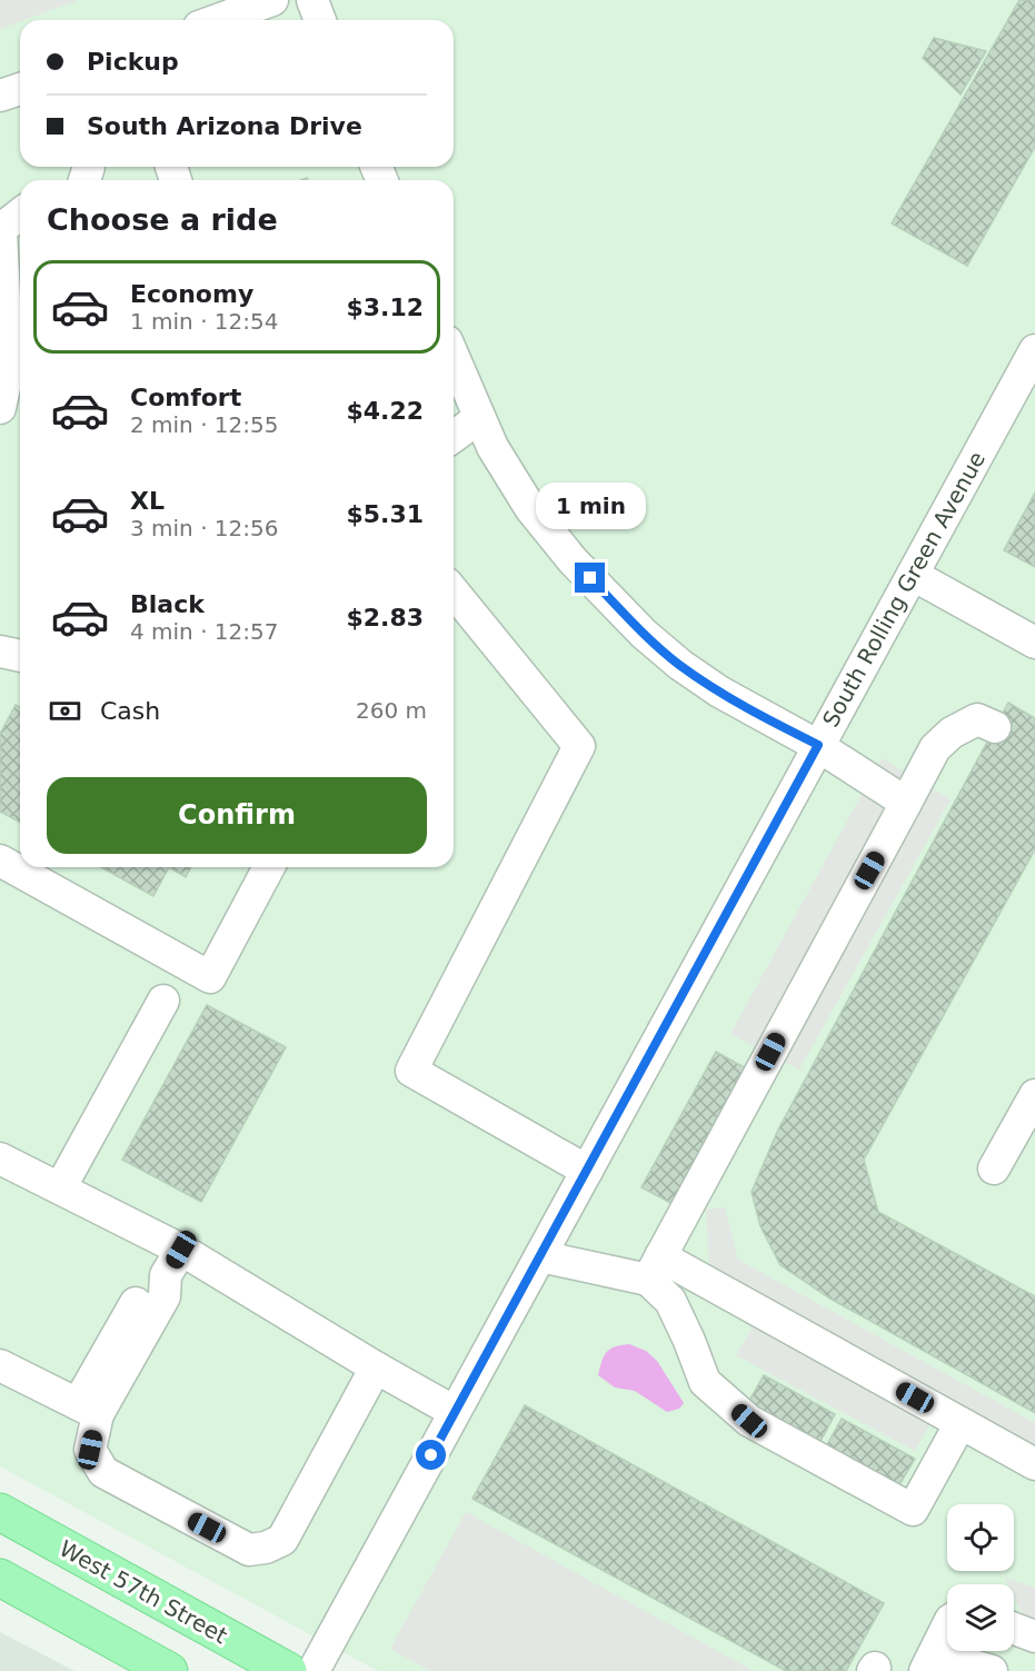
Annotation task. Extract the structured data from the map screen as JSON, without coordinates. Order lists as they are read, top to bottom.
{
  "streets": {
    "main road": ["West 57th Street"],
    "street": ["South Rolling Green Avenue"]
  },
  "page": {
    "banner": ["Pickup", "South Arizona Drive"],
    "heading": "Choose a ride",
    "list": [
      {
        "name": "Economy",
        "note": "1 min · 12:54",
        "value": "$3.12"
      },
      {
        "name": "Comfort",
        "note": "2 min · 12:55",
        "value": "$4.22"
      },
      {
        "name": "XL",
        "note": "3 min · 12:56",
        "value": "$5.31"
      },
      {
        "name": "Black",
        "note": "4 min · 12:57",
        "value": "$2.83"
      }
    ],
    "bubble": "1 min",
    "pay": ["Cash", "260 m"],
    "buttons": "Confirm"
  }
}
